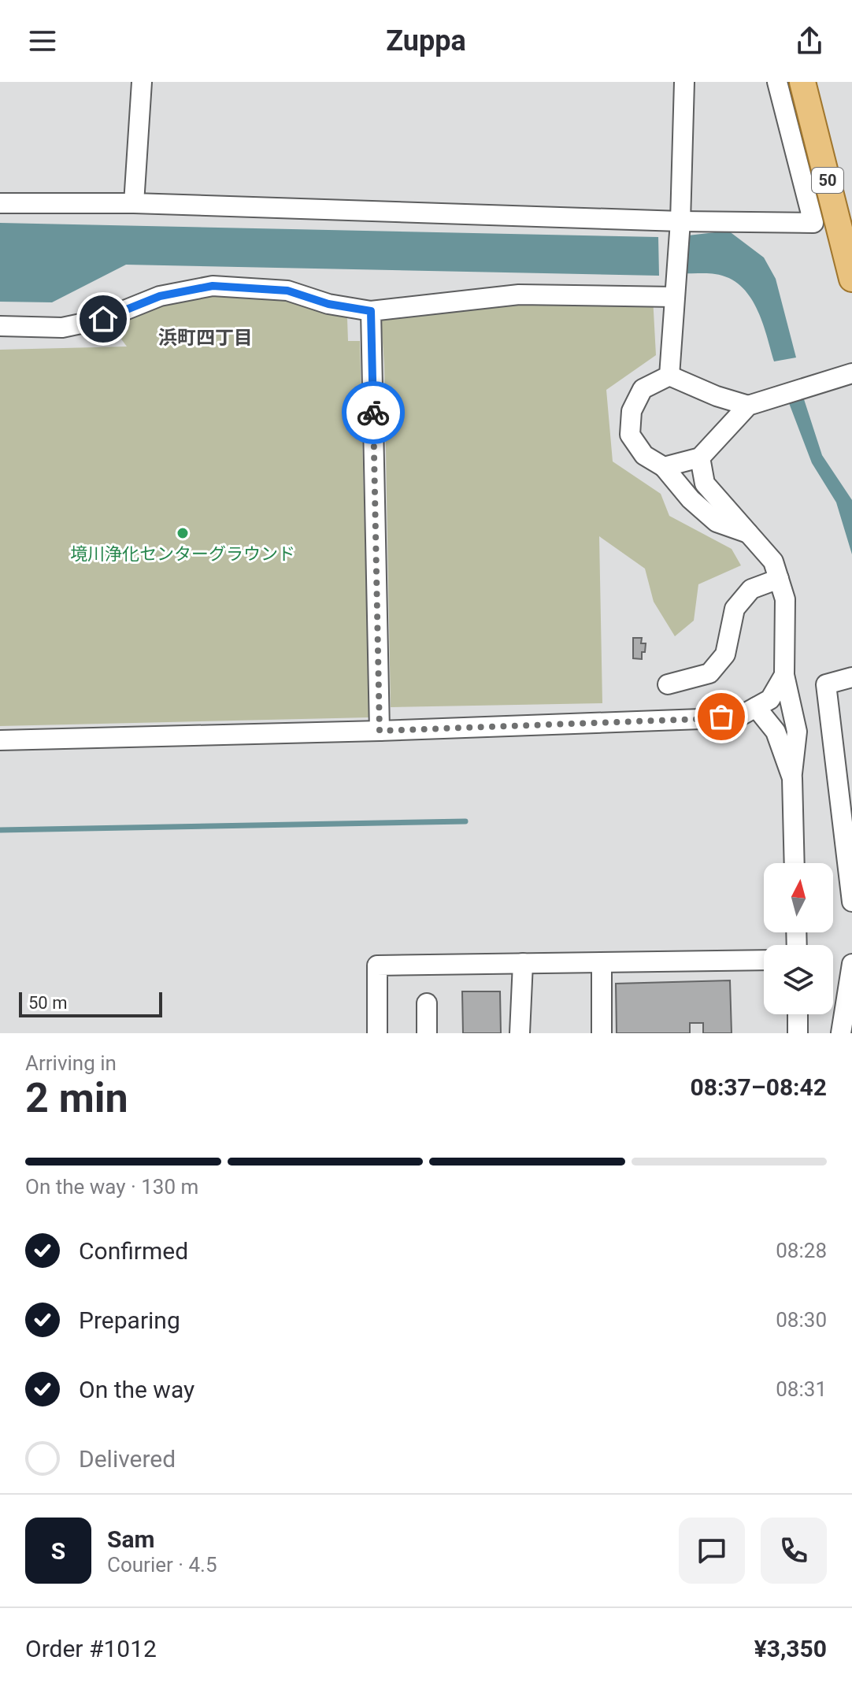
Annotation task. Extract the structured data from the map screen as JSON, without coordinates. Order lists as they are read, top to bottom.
{
  "streets": {
    "main road": ["50"]
  },
  "districts": ["浜町四丁目"],
  "places": ["境川浄化センターグラウンド"],
  "scale_bar": "50 m",
  "north": "top",
  "page": {
    "header": "Zuppa",
    "scale": "50 m",
    "heading": ["2 min", "Arriving in", "08:37–08:42"],
    "panel": [
      "Sam",
      "Courier · 4.5",
      "Order #1012",
      "¥3,350"
    ],
    "bar": "On the way · 130 m",
    "list": [
      ["Confirmed", "08:28"],
      ["Preparing", "08:30"],
      ["On the way", "08:31"],
      "Delivered"
    ],
    "round": "S"
  }
}
